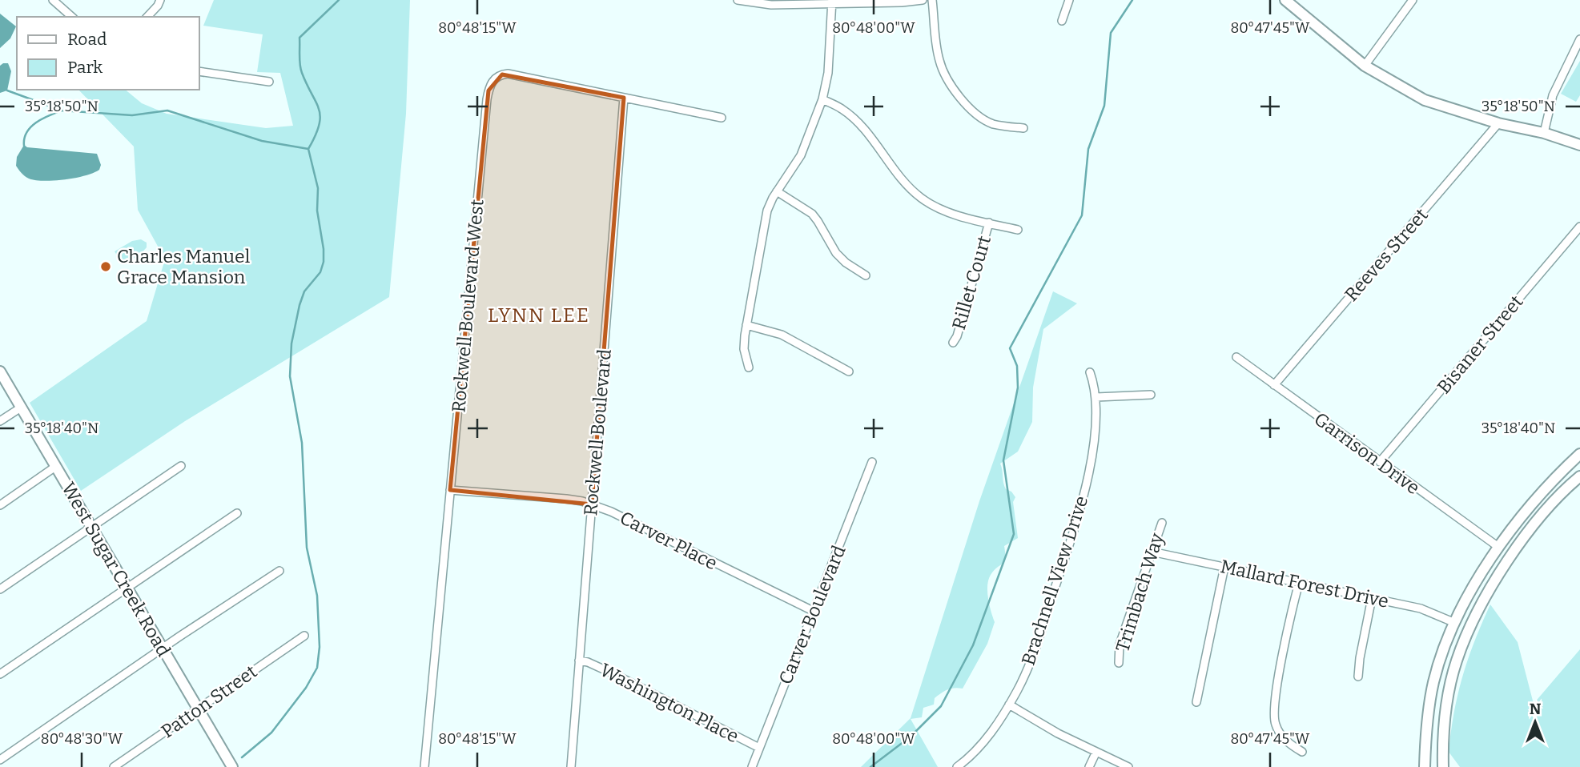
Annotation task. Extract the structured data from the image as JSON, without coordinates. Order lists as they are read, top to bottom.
{
  "streets": {
    "main road": ["West Sugar Creek Road"],
    "street": [
      "Reeves Street",
      "Rillet Court",
      "Rockwell Boulevard West",
      "Bisaner Street",
      "Rockwell Boulevard",
      "Garrison Drive",
      "Carver Place",
      "Brachnell View Drive",
      "Mallard Forest Drive",
      "Trimbach Way",
      "Carver Boulevard",
      "Patton Street",
      "Washington Place"
    ]
  },
  "crossings": [
    ["Reeves Street", "Garrison Drive"],
    ["Rockwell Boulevard West", "Rockwell Boulevard"],
    ["Rockwell Boulevard West", "Carver Place"],
    ["Bisaner Street", "Garrison Drive"],
    ["Rockwell Boulevard", "Carver Place"],
    ["Rockwell Boulevard", "Washington Place"],
    ["Carver Place", "Carver Boulevard"],
    ["West Sugar Creek Road", "Patton Street"],
    ["Mallard Forest Drive", "Trimbach Way"],
    ["Carver Boulevard", "Washington Place"]
  ],
  "districts": ["LYNN LEE"],
  "places": ["Charles Manuel Grace Mansion"],
  "legend": ["Road", "Park"],
  "north": "top",
  "coordinates": [
    "80°48'15\"W",
    "80°48'00\"W",
    "80°47'45\"W",
    "35°18'50\"N",
    "35°18'40\"N",
    "80°48'30\"W"
  ]
}
